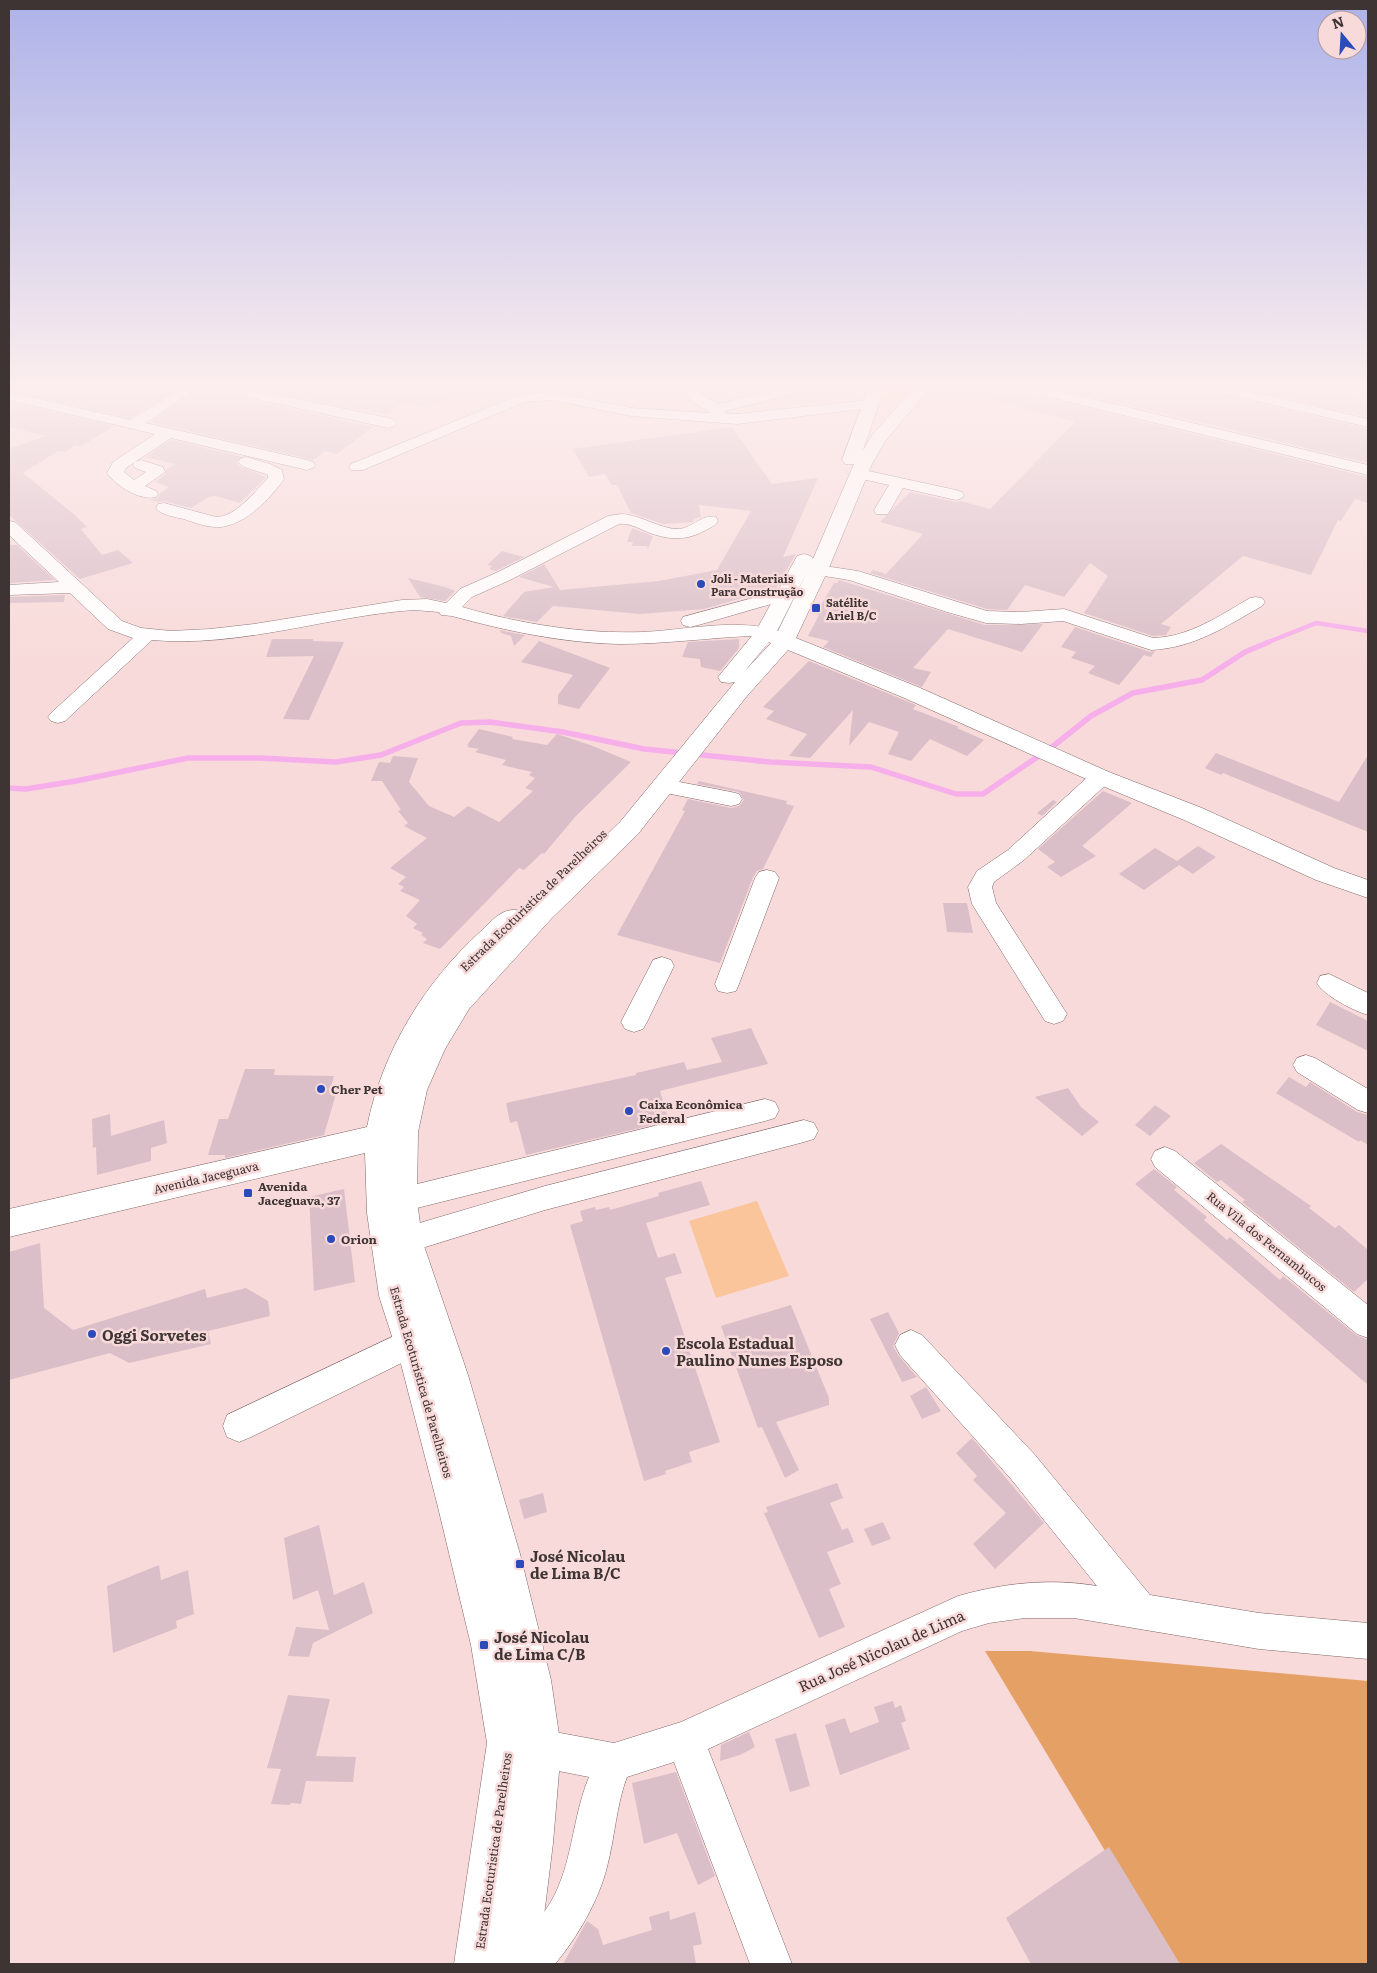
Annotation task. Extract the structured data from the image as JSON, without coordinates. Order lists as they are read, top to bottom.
{
  "streets": {
    "main road": ["Estrada Ecoturistica de Parelheiros", "Avenida Jaceguava"],
    "street": ["Rua Vila dos Pernambucos", "Rua José Nicolau de Lima"]
  },
  "crossings": [
    ["Estrada Ecoturistica de Parelheiros", "Avenida Jaceguava"],
    ["Estrada Ecoturistica de Parelheiros", "Rua José Nicolau de Lima"]
  ],
  "places": {
    "other": [
      "Joli - Materiais Para Construção",
      "Cher Pet",
      "Caixa Econômica Federal",
      "Orion",
      "Oggi Sorvetes",
      "Escola Estadual Paulino Nunes Esposo"
    ],
    "transit": [
      "Satélite Ariel B/C",
      "Avenida Jaceguava, 37",
      "José Nicolau de Lima B/C",
      "José Nicolau de Lima C/B"
    ]
  },
  "north": "top"
}
